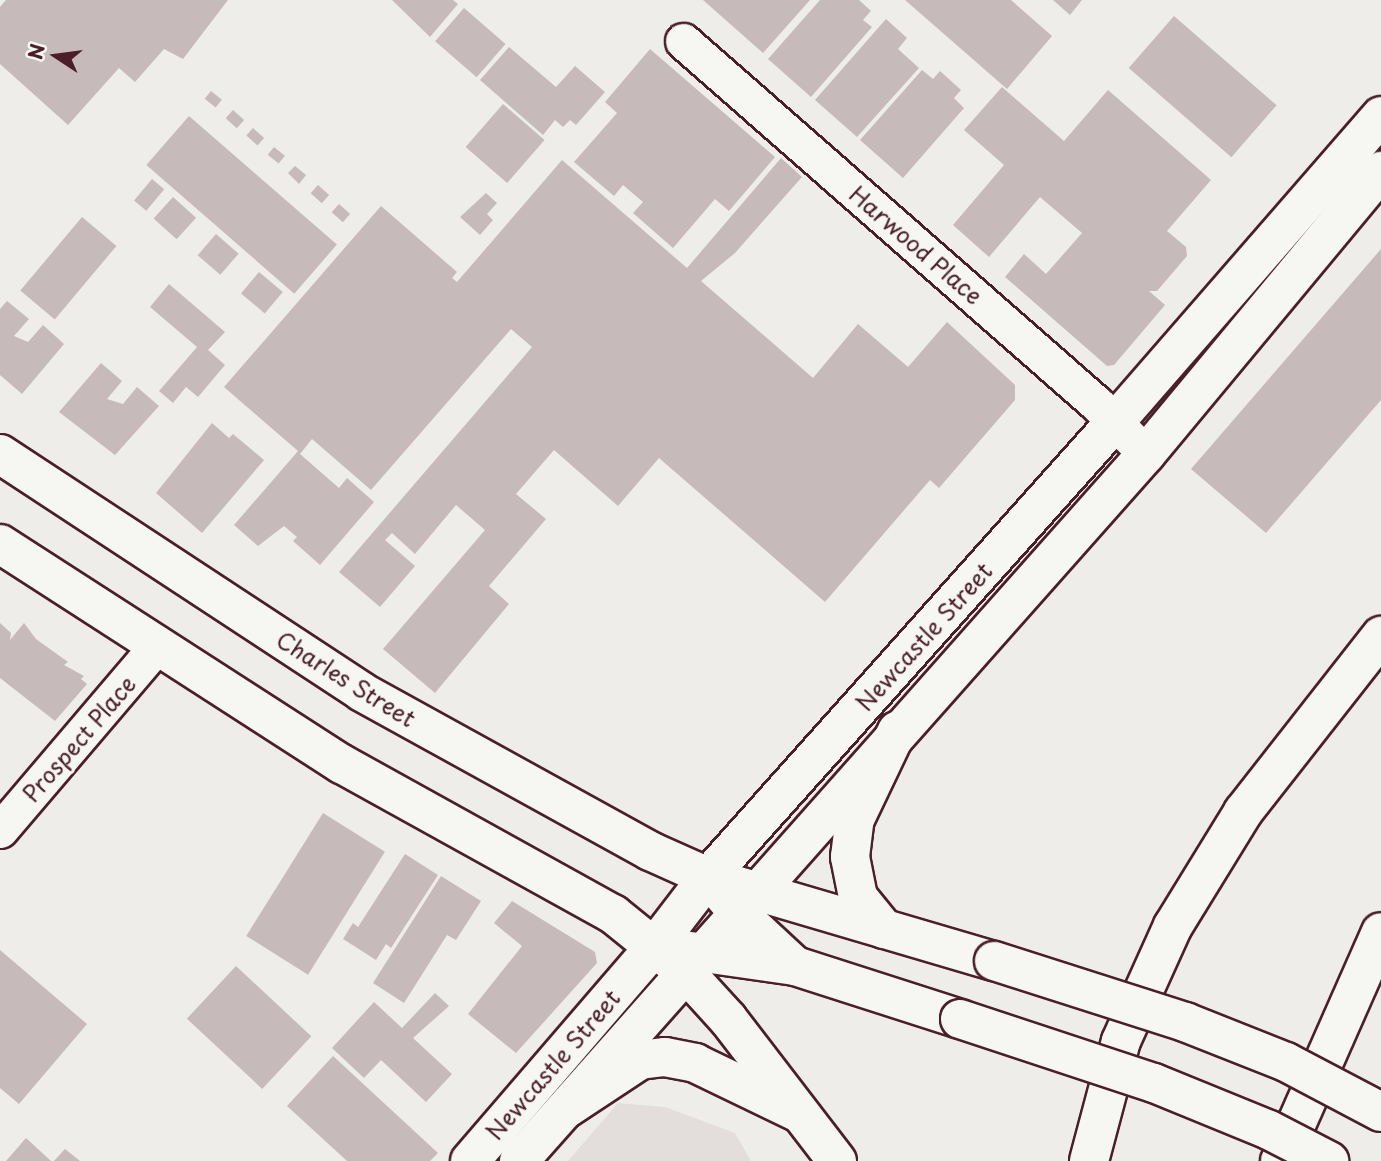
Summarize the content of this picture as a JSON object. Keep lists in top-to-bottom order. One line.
{"streets":{"main road":["Newcastle Street","Charles Street"],"street":["Harwood Place","Prospect Place"]},"crossings":[["Harwood Place","Newcastle Street"],["Newcastle Street","Charles Street"]],"north":"left"}
